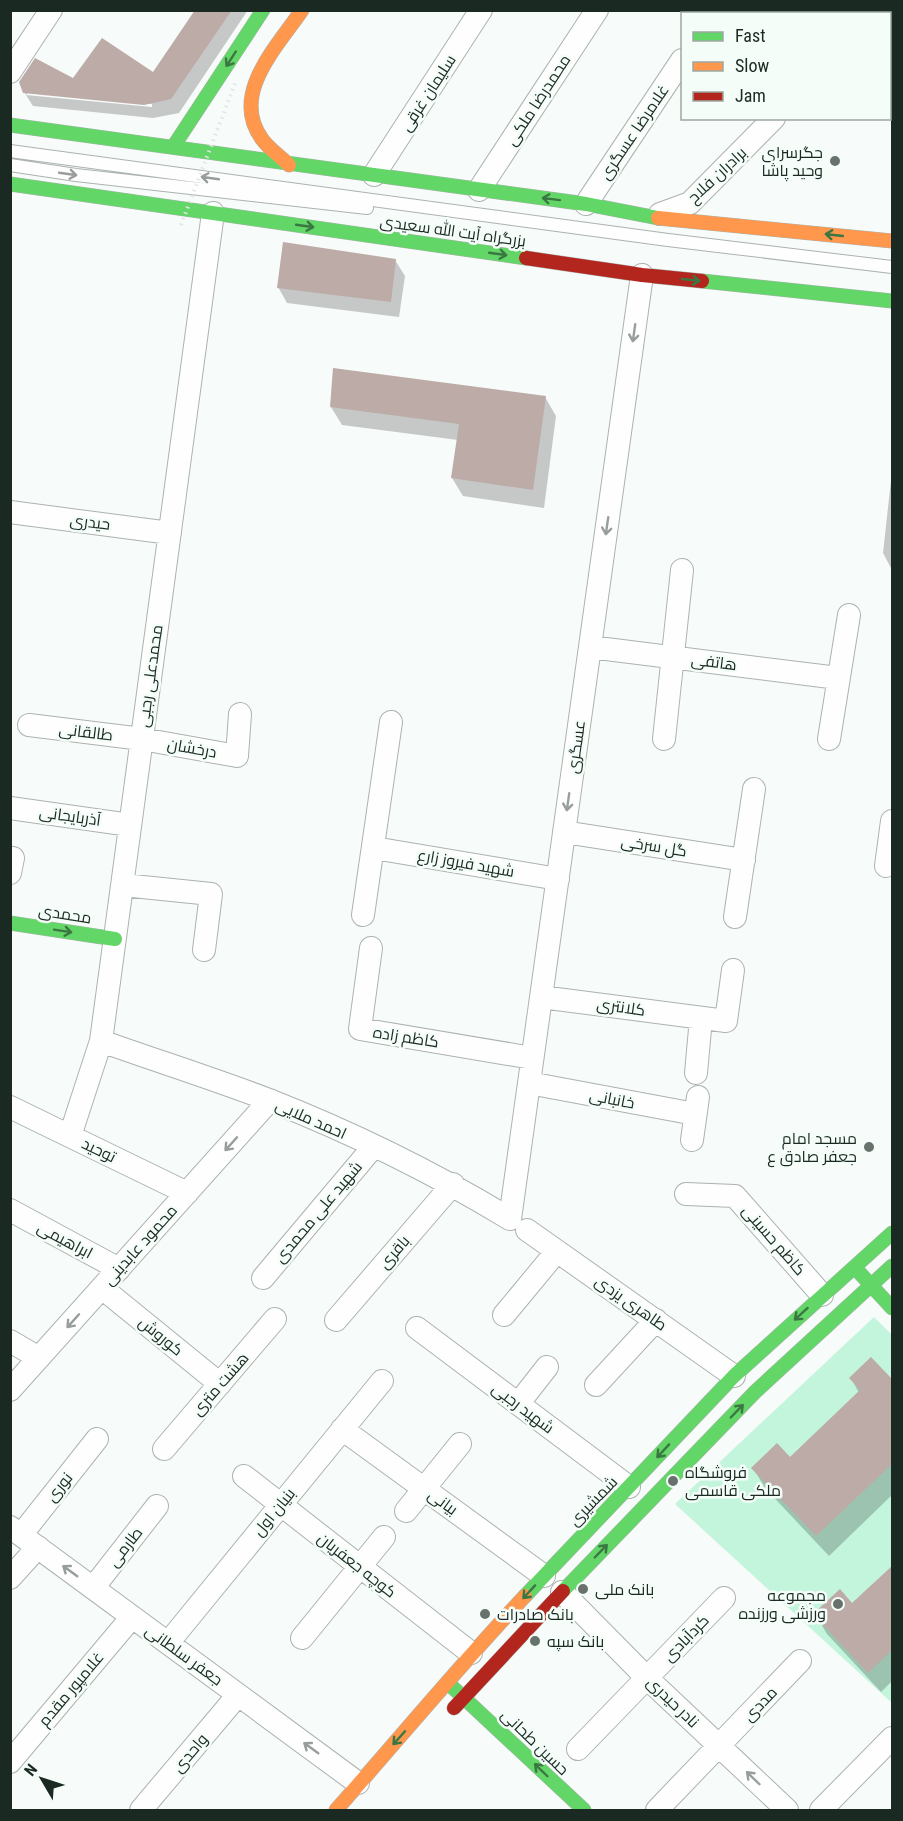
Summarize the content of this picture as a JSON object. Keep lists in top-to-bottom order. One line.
{"streets":{"main road":["بزرگراه آیت الله سعیدی","محمدی","شمشیری","حسین طحانی"],"street":["سلیمان غرقی","محمدرضا ملکی","غلامرضا عسگری","برادران فلاح","حیدری","هاتفی","محمدعلی رجبی","طالقانی","عسگری","درخشان","آذربایجانی","گل سرخی","شهید فیروز زارع","کلانتری","کاظم زاده","خانبانی","احمد ملایی","توحید","شهید علی محمدی","ابراهیمی","کاظم حسینی","محمود عابدینی","باقری","طاهری یزدی","کوروش","هشت متری","شهید رجبی","نوری","بیانی","بنیان اول","طارمی","کوچه جعفریان","کردآبادی","جعفر سلطانی","غلامپور مقدم","نادر حیدری","مددی","واحدی"]},"crossings":[["بزرگراه آیت الله سعیدی","محمدعلی رجبی"],["بزرگراه آیت الله سعیدی","عسگری"],["حیدری","محمدعلی رجبی"],["هاتفی","عسگری"],["محمدعلی رجبی","طالقانی"],["محمدعلی رجبی","درخشان"],["محمدعلی رجبی","آذربایجانی"],["محمدعلی رجبی","محمدی"],["محمدعلی رجبی","احمد ملایی"],["محمدعلی رجبی","توحید"],["طالقانی","درخشان"],["عسگری","گل سرخی"],["عسگری","شهید فیروز زارع"],["عسگری","کلانتری"],["عسگری","کاظم زاده"],["عسگری","خانبانی"],["عسگری","احمد ملایی"],["عسگری","طاهری یزدی"],["احمد ملایی","شهید علی محمدی"],["احمد ملایی","محمود عابدینی"],["احمد ملایی","باقری"],["احمد ملایی","طاهری یزدی"],["توحید","محمود عابدینی"],["ابراهیمی","محمود عابدینی"],["کاظم حسینی","شمشیری"],["محمود عابدینی","کوروش"],["طاهری یزدی","شمشیری"],["کوروش","هشت متری"],["شهید رجبی","شمشیری"],["نوری","جعفر سلطانی"],["شمشیری","بیانی"],["شمشیری","کوچه جعفریان"],["شمشیری","جعفر سلطانی"],["شمشیری","حسین طحانی"],["بیانی","بنیان اول"],["بنیان اول","کوچه جعفریان"],["بنیان اول","جعفر سلطانی"],["طارمی","جعفر سلطانی"],["کردآبادی","نادر حیدری"],["جعفر سلطانی","غلامپور مقدم"],["جعفر سلطانی","واحدی"],["نادر حیدری","مددی"]],"one_way":["محمدی","محمود عابدینی","جعفر سلطانی","حسین طحانی"],"places":["جگرسرای وحید پاشا","مسجد امام جعفر صادق ع","فروشگاه ملکی قاسمی","بانک ملی","مجموعه ورزشی ورزنده","بانک صادرات","بانک سپه"],"legend":["Fast","Slow","Jam"],"north":"top left"}
